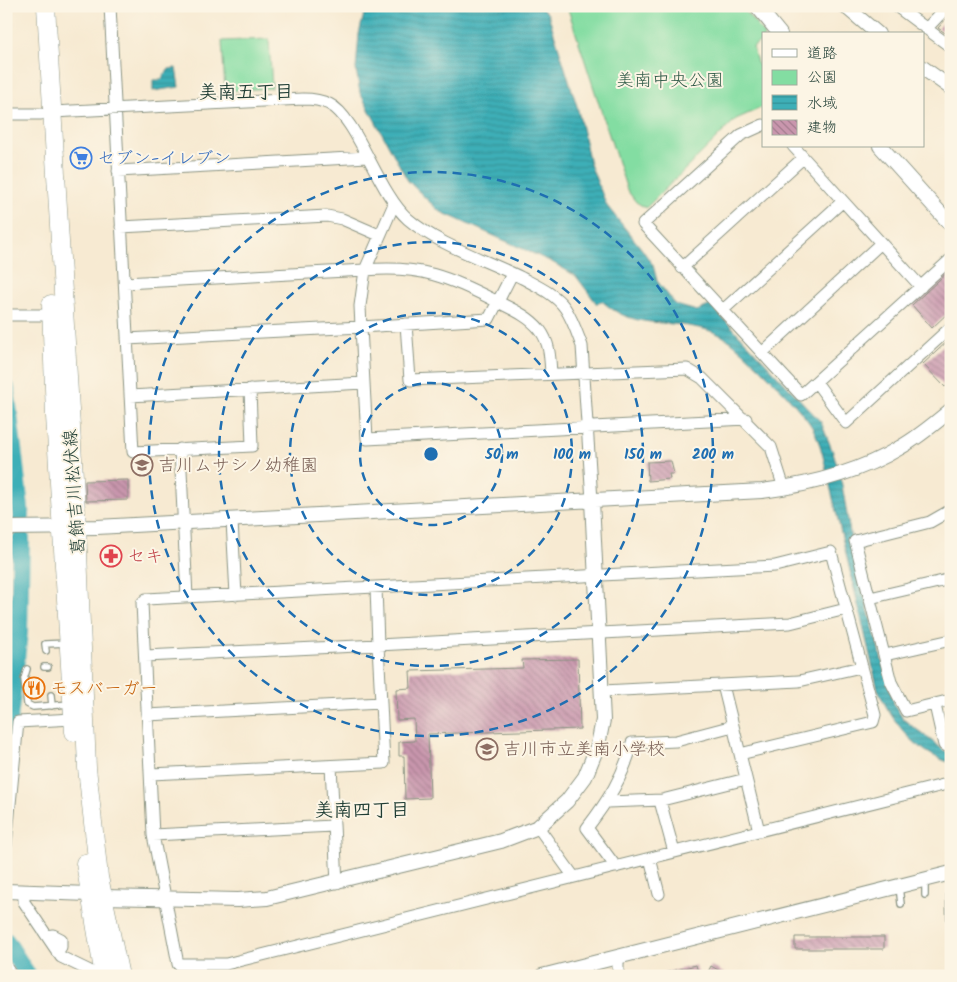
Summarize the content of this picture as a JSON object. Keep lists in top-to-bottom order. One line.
{"streets":{"main road":["葛飾吉川松伏線"]},"districts":["美南五丁目","美南四丁目"],"parks":["美南中央公園"],"places":{"supermarket":["セブン-イレブン"],"school or university":["吉川ムサシノ幼稚園","吉川市立美南小学校"],"pharmacy":["セキ"],"restaurant":["モスバーガー"]},"legend":["道路","公園","水域","建物"],"rings":["50 m","100 m","150 m","200 m"]}
